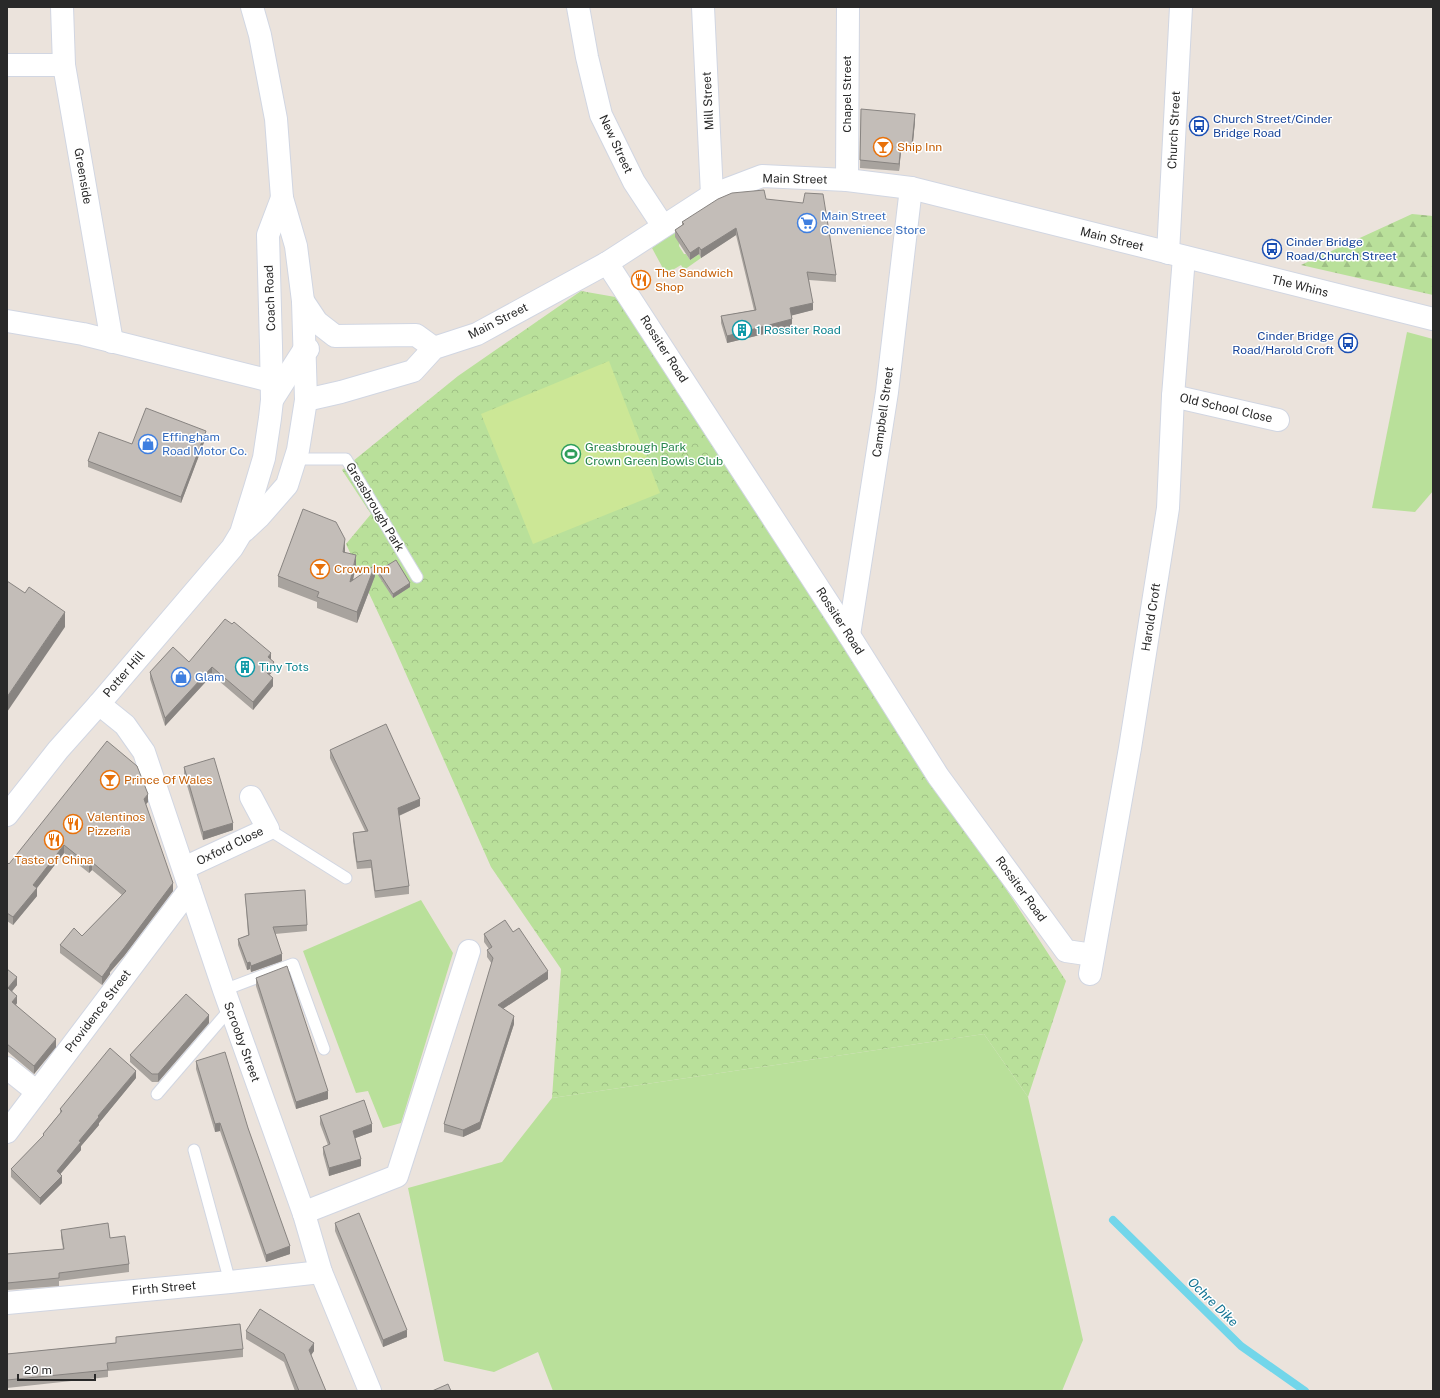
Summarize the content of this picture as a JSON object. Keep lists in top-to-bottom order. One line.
{"streets":{"street":["Chapel Street","Mill Street","Church Street","New Street","Greenside","Main Street","The Whins","Coach Road","Rossiter Road","Old School Close","Campbell Street","Harold Croft","Potter Hill","Oxford Close","Providence Street","Scrooby Street","Firth Street"],"lane":["Greasbrough Park"]},"crossings":[["Chapel Street","Main Street"],["Mill Street","Main Street"],["Church Street","Main Street"],["Church Street","The Whins"],["Church Street","Harold Croft"],["New Street","Main Street"],["Main Street","The Whins"],["Main Street","Coach Road"],["Main Street","Rossiter Road"],["Main Street","Campbell Street"],["Main Street","Harold Croft"],["Main Street","Potter Hill"],["The Whins","Harold Croft"],["Coach Road","Potter Hill"],["Rossiter Road","Campbell Street"],["Rossiter Road","Harold Croft"],["Old School Close","Harold Croft"],["Greasbrough Park","Potter Hill"],["Potter Hill","Scrooby Street"],["Oxford Close","Scrooby Street"],["Providence Street","Scrooby Street"],["Scrooby Street","Firth Street"]],"water":["Ochre Dike"],"places":{"bus stop":["Church Street/Cinder Bridge Road","Cinder Bridge Road/Church Street","Cinder Bridge Road/Harold Croft"],"bar":["Ship Inn","Crown Inn","Prince Of Wales"],"supermarket":["Main Street Convenience Store"],"restaurant":["The Sandwich Shop","Valentinos Pizzeria","Taste of China"],"building":["1 Rossiter Road","Tiny Tots"],"shop":["Effingham Road Motor Co.","Glam"],"sports":["Greasbrough Park Crown Green Bowls Club"]},"scale_bar":"20 m"}
